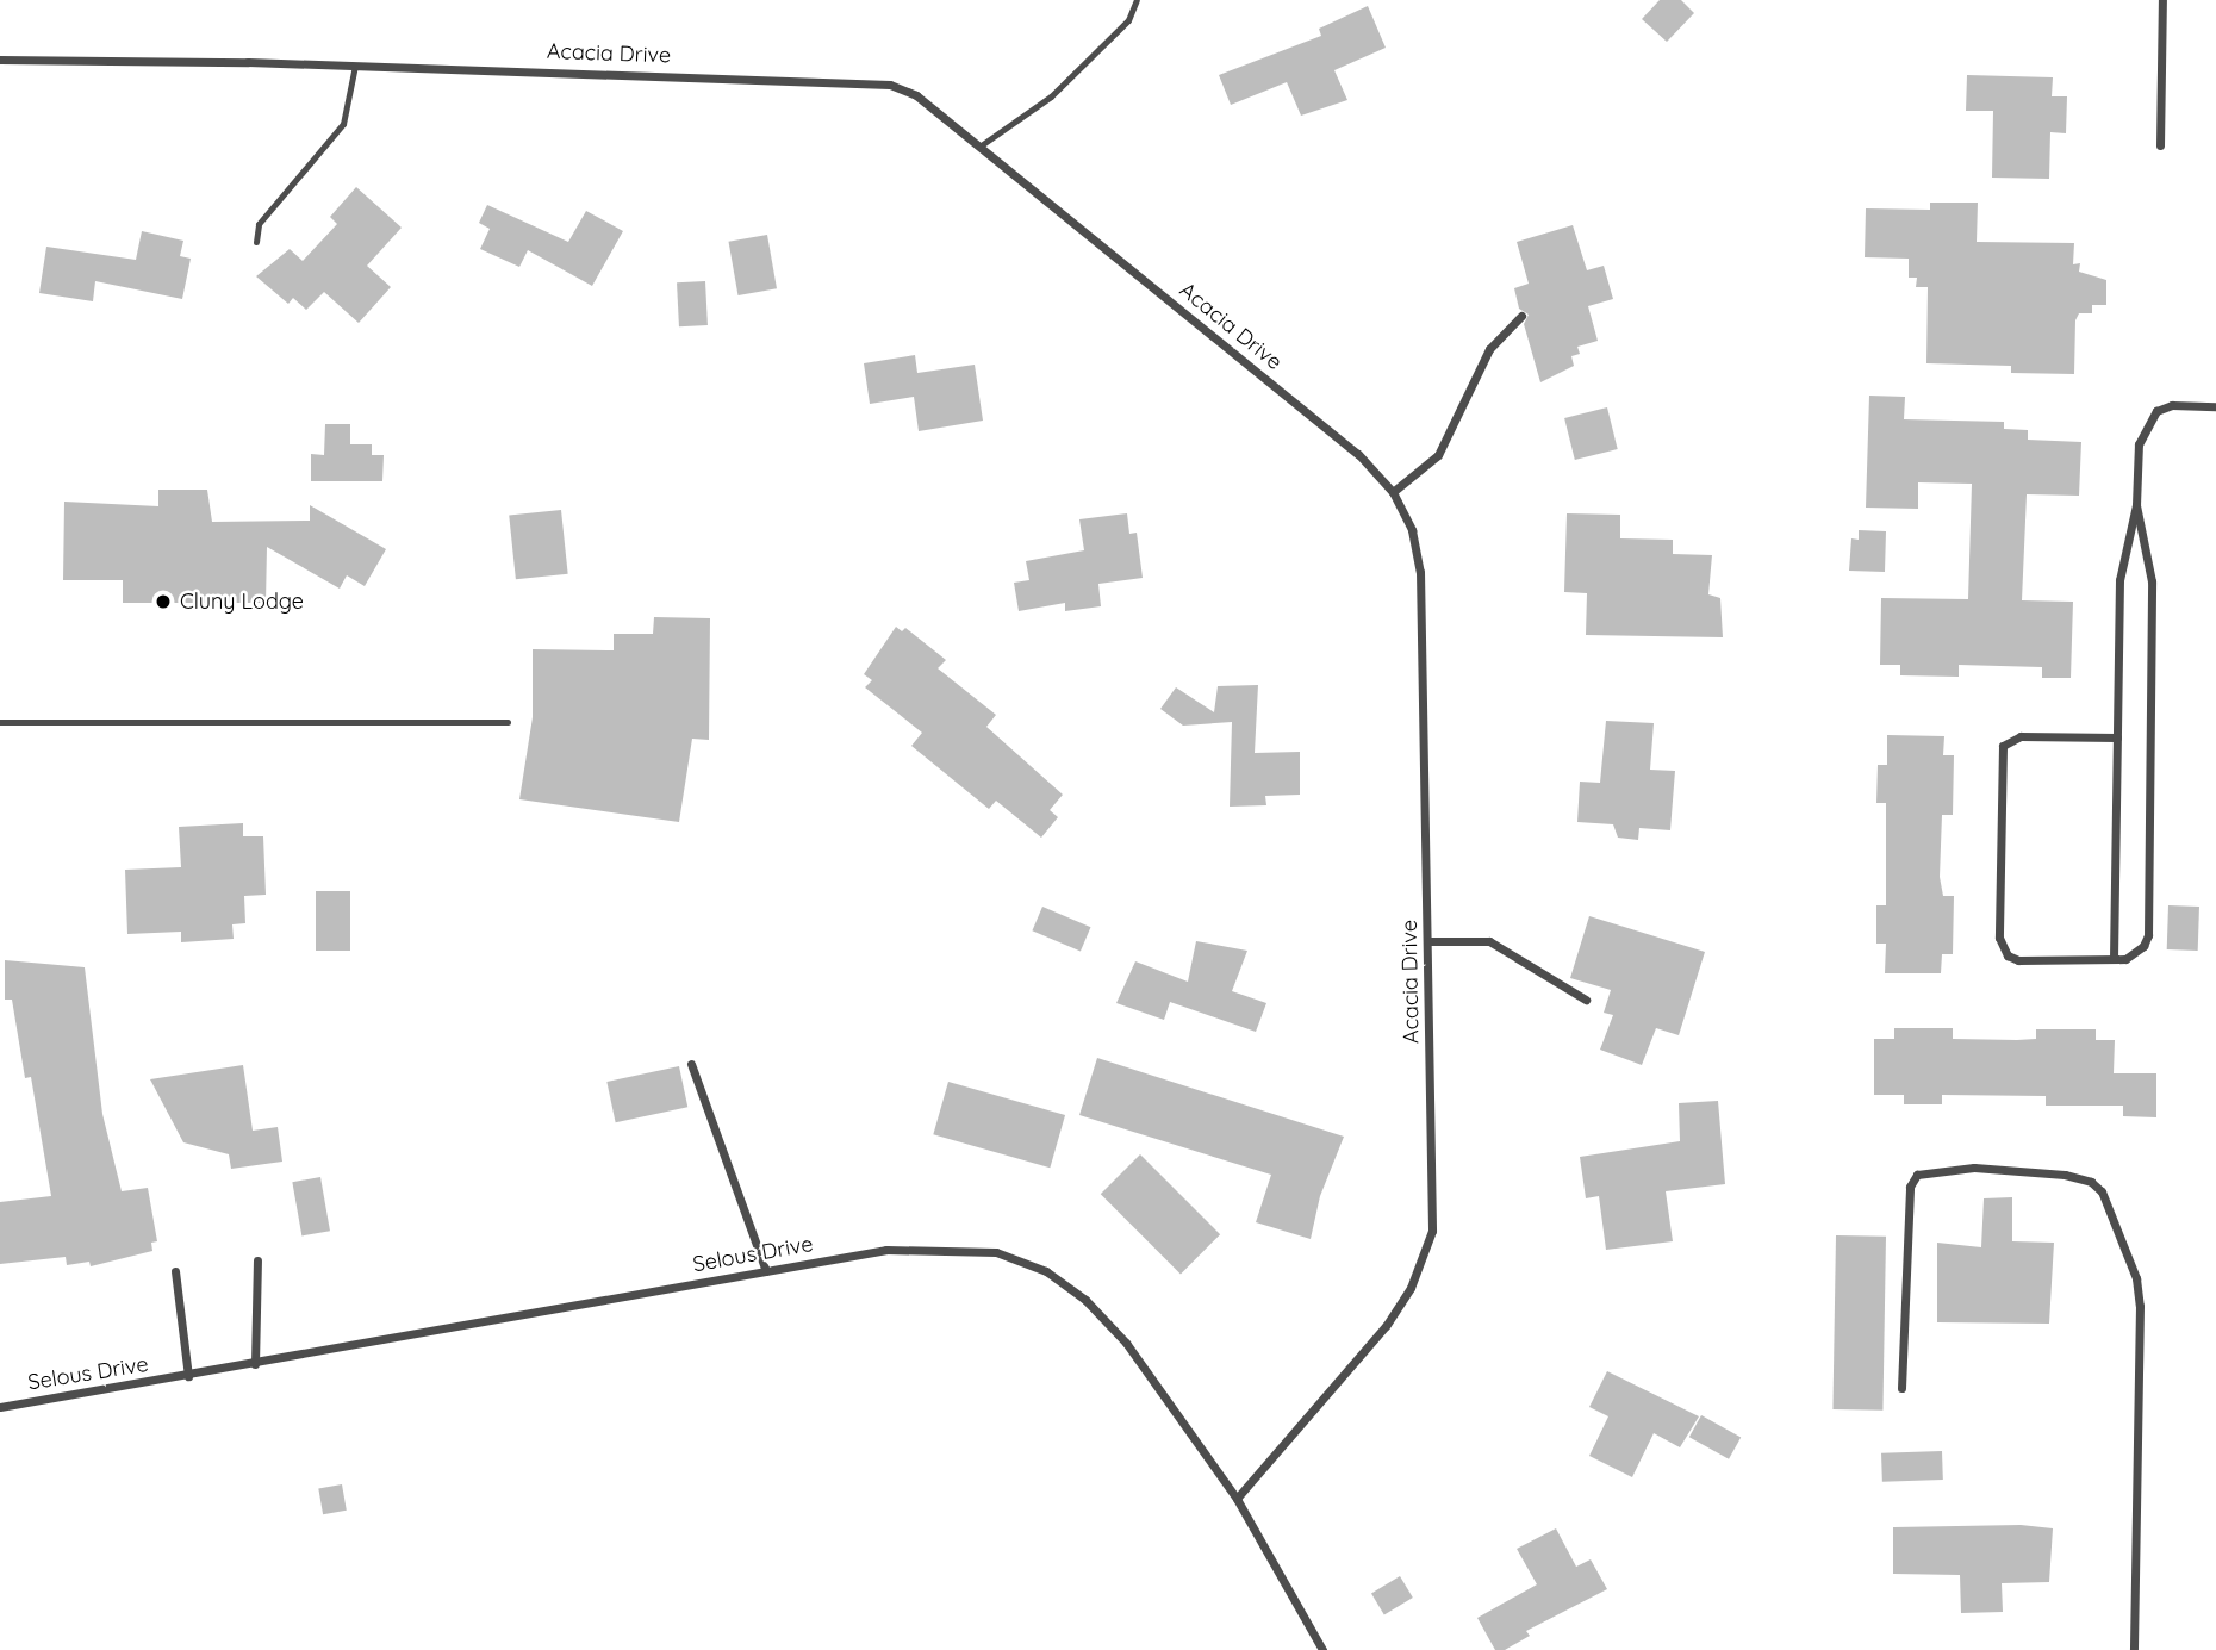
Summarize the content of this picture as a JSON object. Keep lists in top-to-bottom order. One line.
{"streets":{"street":["Acacia Drive","Selous Drive"]},"crossings":[["Acacia Drive","Selous Drive"]],"places":["Cluny Lodge"]}
